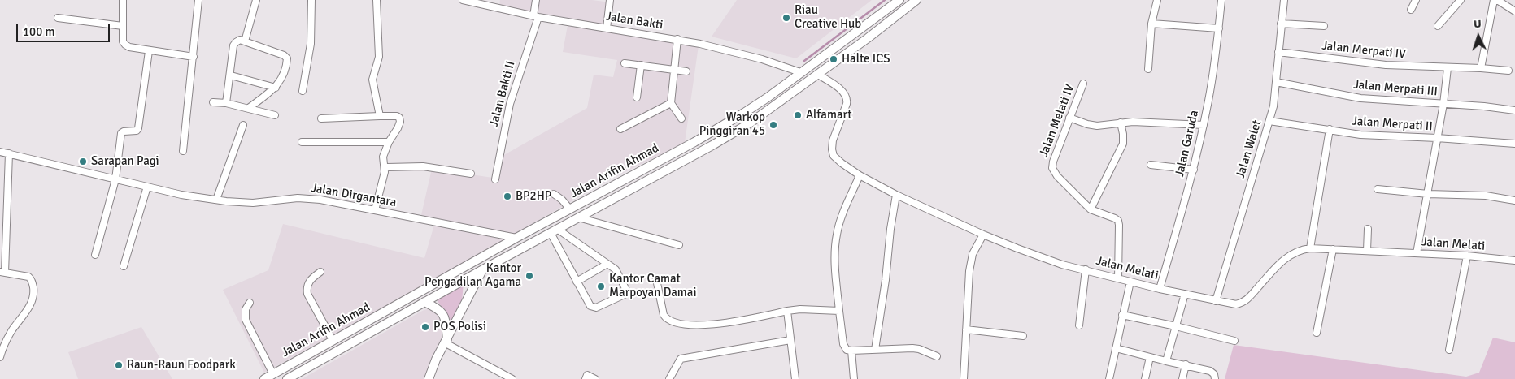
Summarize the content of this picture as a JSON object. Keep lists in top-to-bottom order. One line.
{"streets":{"main road":["Jalan Arifin Ahmad"],"street":["Jalan Bakti","Jalan Merpati IV","Jalan Merpati III","Jalan Bakti II","Jalan Melati IV","Jalan Merpati II","Jalan Garuda","Jalan Walet","Jalan Dirgantara","Jalan Melati"]},"crossings":[["Jalan Bakti","Jalan Bakti II"],["Jalan Bakti","Jalan Arifin Ahmad"],["Jalan Merpati IV","Jalan Walet"],["Jalan Merpati III","Jalan Walet"],["Jalan Melati IV","Jalan Melati"],["Jalan Merpati II","Jalan Walet"],["Jalan Garuda","Jalan Melati"],["Jalan Walet","Jalan Melati"],["Jalan Arifin Ahmad","Jalan Dirgantara"],["Jalan Arifin Ahmad","Jalan Melati"]],"places":["Riau Creative Hub","Halte ICS","Alfamart","Warkop Pinggiran 45","Sarapan Pagi","BP2HP","Kantor Pengadilan Agama","Kantor Camat Marpoyan Damai","POS Polisi","Raun-Raun Foodpark"],"scale_bar":"100 m","north":"top"}
